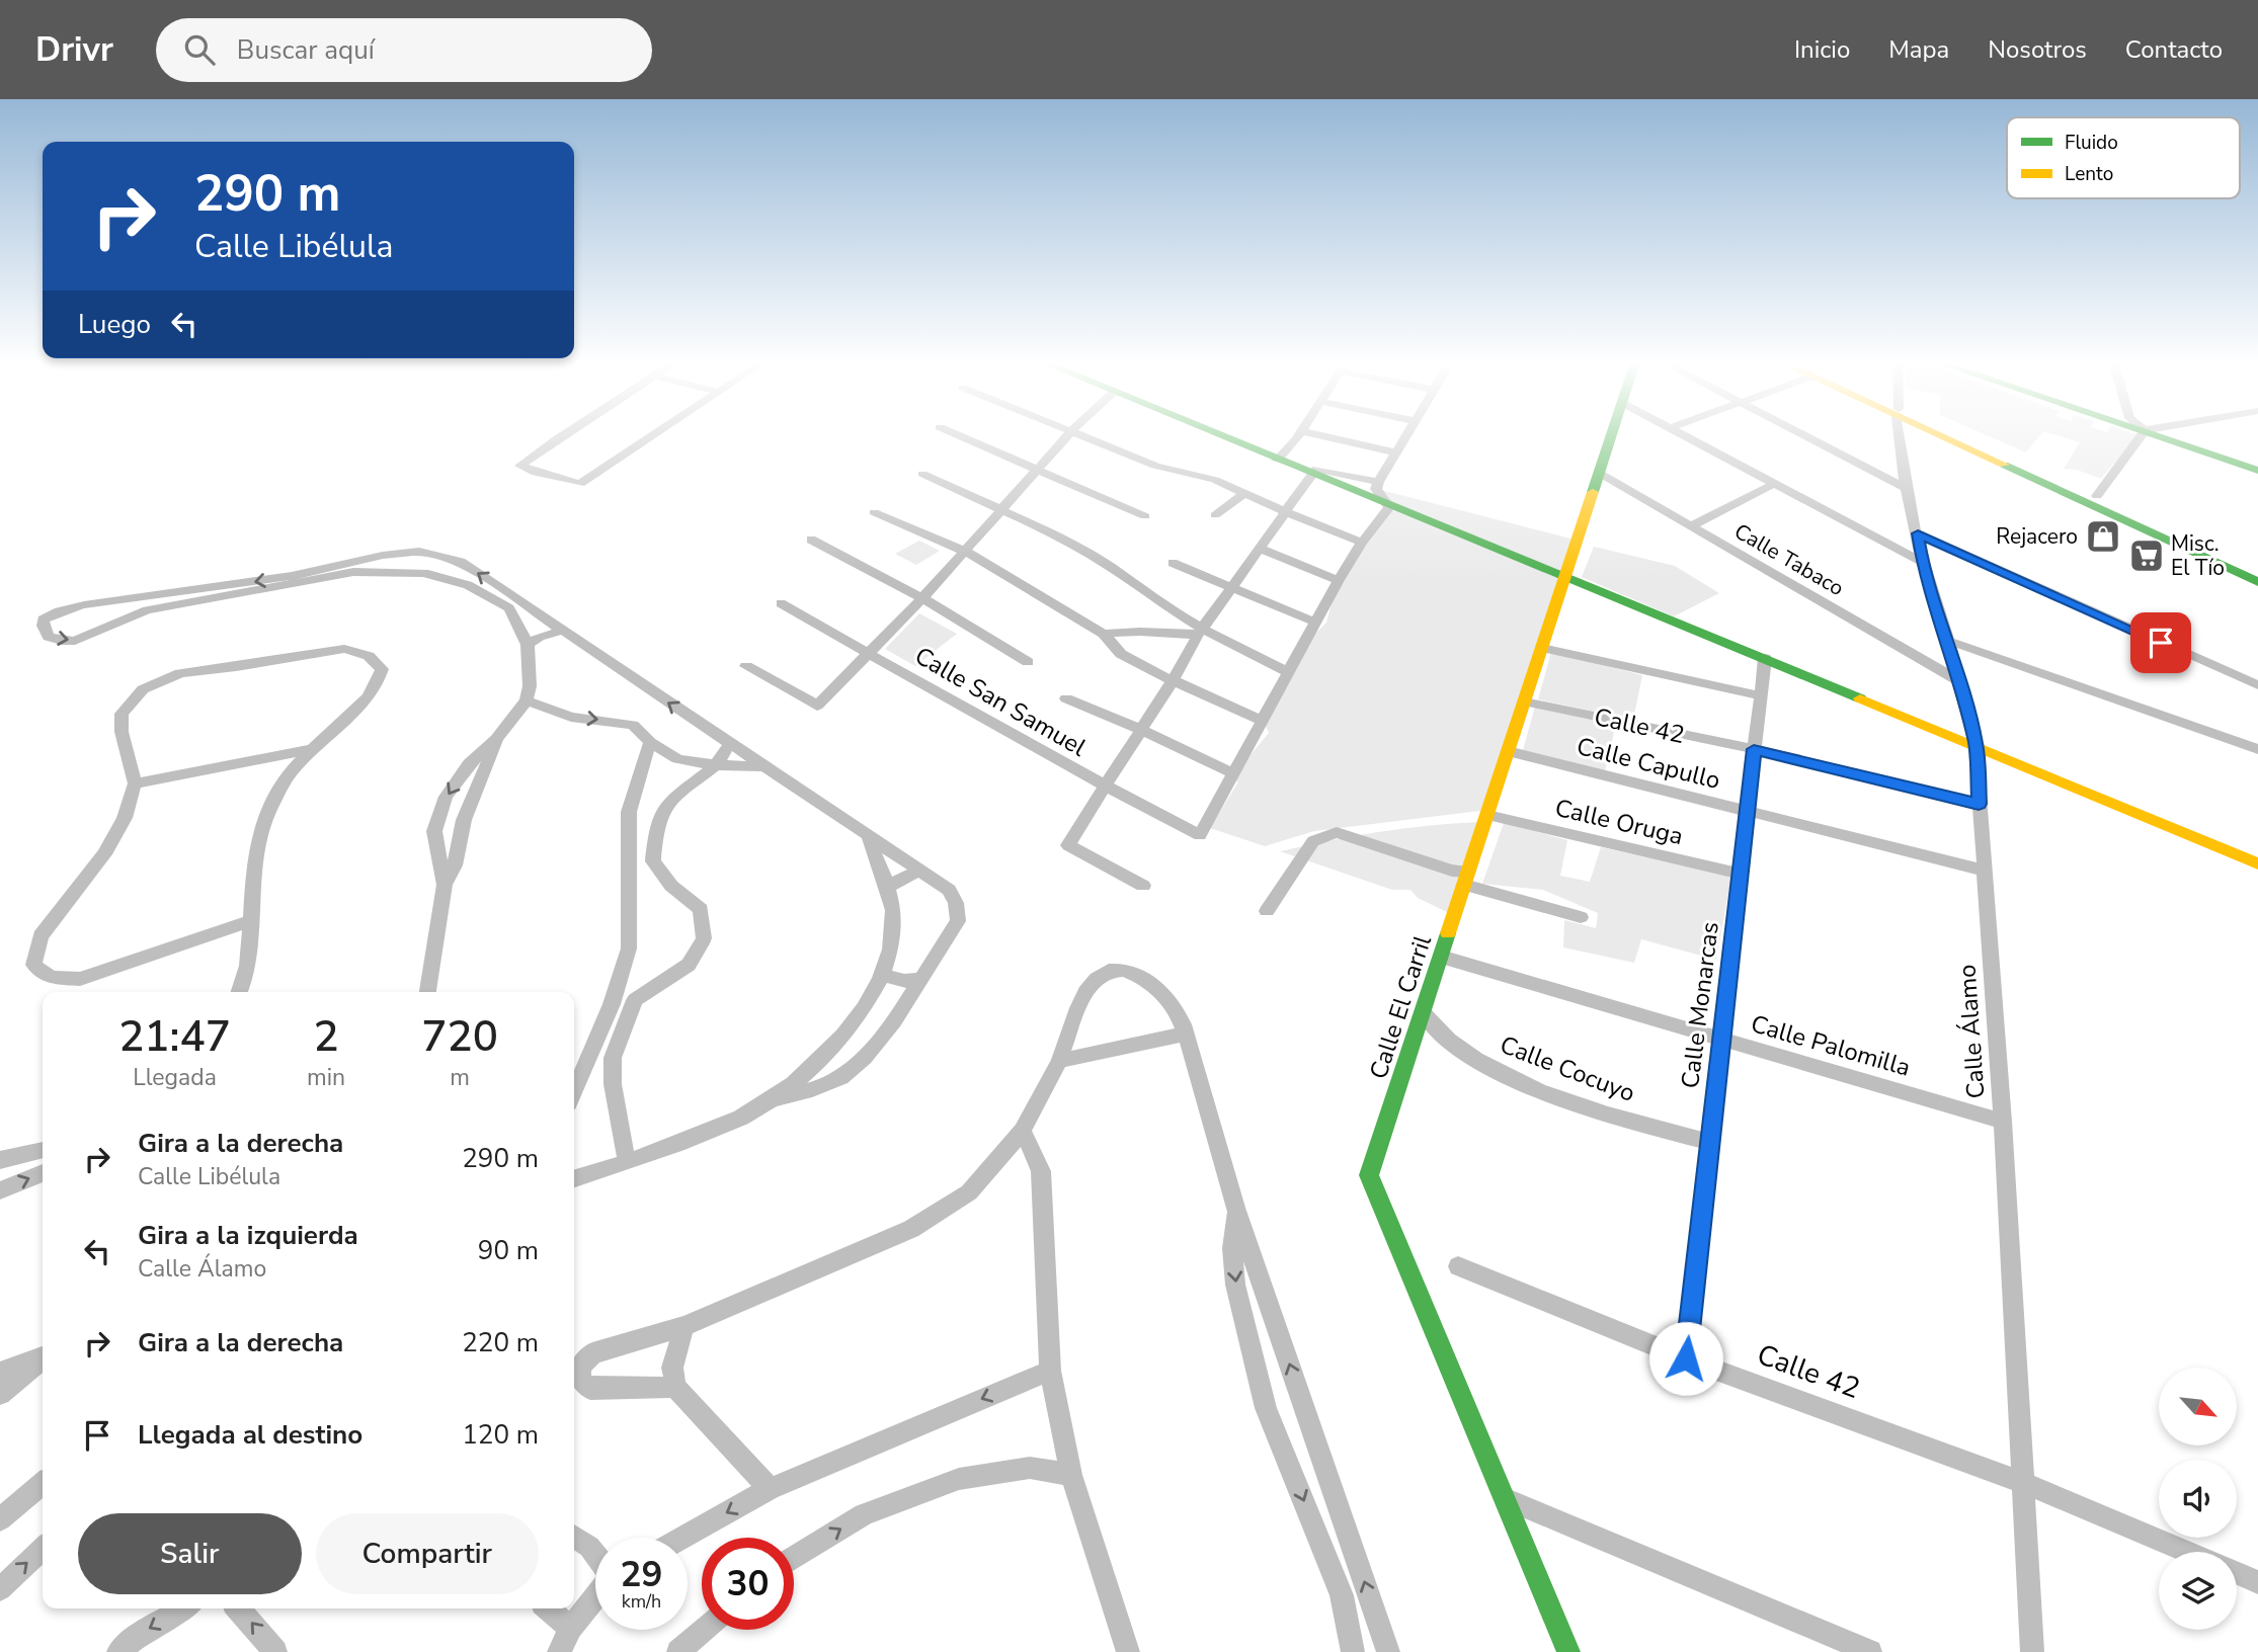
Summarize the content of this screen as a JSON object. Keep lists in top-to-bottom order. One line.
{"streets":{"main road":["Calle El Carril"],"street":["Calle Tabaco","Calle San Samuel","Calle 42","Calle Capullo","Calle Oruga","Calle Monarcas","Calle Álamo","Calle Palomilla","Calle Cocuyo"]},"crossings":[["Calle Tabaco","Calle El Carril"],["Calle Tabaco","Calle Álamo"],["Calle 42","Calle Monarcas"],["Calle 42","Calle El Carril"],["Calle 42","Calle Álamo"],["Calle Capullo","Calle Monarcas"],["Calle Capullo","Calle El Carril"],["Calle Capullo","Calle Álamo"],["Calle Oruga","Calle Monarcas"],["Calle Oruga","Calle El Carril"],["Calle Monarcas","Calle Palomilla"],["Calle Monarcas","Calle Cocuyo"],["Calle El Carril","Calle Palomilla"],["Calle El Carril","Calle Cocuyo"],["Calle Álamo","Calle Palomilla"]],"places":{"shop":["Rejacero"],"supermarket":["Misc. El Tío"]},"legend":["Fluido","Lento"],"north":"bottom right","page":{"header":"Drivr","search":"Buscar aquí","nav":["Inicio","Mapa","Nosotros","Contacto"],"turn":["290 m","Calle Libélula"],"then":"Luego","eta":["21:47","Llegada","2","min","720","m"],"list":[{"name":"Gira a la derecha","note":"Calle Libélula","value":"290 m"},{"name":"Gira a la izquierda","note":"Calle Álamo","value":"90 m"},{"name":"Gira a la derecha","value":"220 m"},{"name":"Llegada al destino","value":"120 m"}],"buttons":["Salir","Compartir"],"speed":"29 km/h","limit":"30"}}
